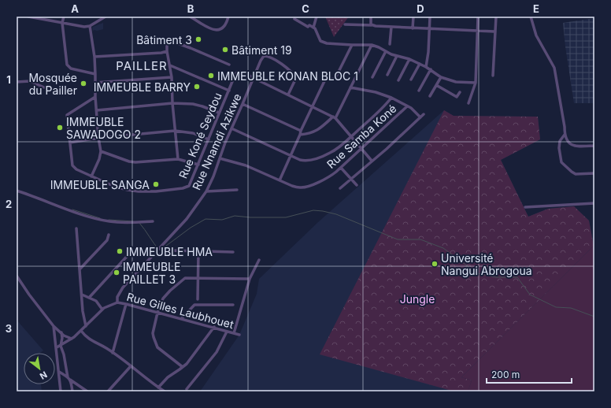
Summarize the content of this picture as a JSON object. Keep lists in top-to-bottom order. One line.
{"streets":{"street":["Rue Koné Seydou","Rue Samba Koné","Rue Nnamdi Azikwe","Rue Gilles Laubhouet"]},"crossings":[["Rue Koné Seydou","Rue Samba Koné"],["Rue Koné Seydou","Rue Nnamdi Azikwe"],["Rue Samba Koné","Rue Nnamdi Azikwe"],["Rue Nnamdi Azikwe","Rue Gilles Laubhouet"]],"districts":["PAILLER"],"parks":["Jungle"],"places":["Bâtiment 3","Bâtiment 19","IMMEUBLE KONAN BLOC 1","Mosquée du Pailler","IMMEUBLE BARRY","IMMEUBLE SAWADOGO 2","IMMEUBLE SANGA","IMMEUBLE HMA","Université Nangui Abrogoua","IMMEUBLE PAILLET 3"],"scale_bar":"200 m","north":"bottom right","grid":{"columns":["A","B","C","D","E"],"rows":["1","2","3"]}}
